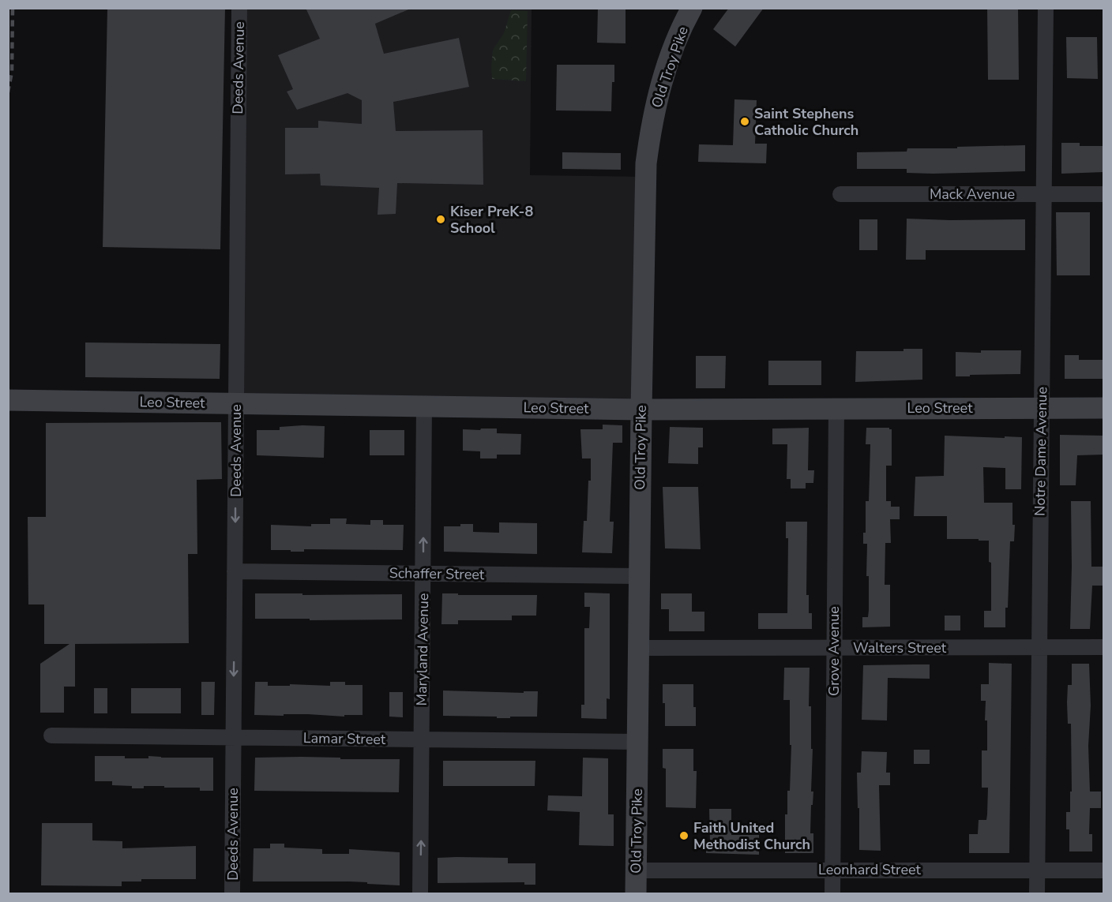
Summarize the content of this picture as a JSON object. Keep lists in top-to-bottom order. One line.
{"streets":{"street":["Old Troy Pike","Deeds Avenue","Mack Avenue","Leo Street","Notre Dame Avenue","Schaffer Street","Walters Street","Maryland Avenue","Grove Avenue","Lamar Street","Leonhard Street"]},"crossings":[["Old Troy Pike","Leo Street"],["Old Troy Pike","Schaffer Street"],["Old Troy Pike","Walters Street"],["Old Troy Pike","Lamar Street"],["Old Troy Pike","Leonhard Street"],["Deeds Avenue","Leo Street"],["Deeds Avenue","Schaffer Street"],["Deeds Avenue","Lamar Street"],["Mack Avenue","Notre Dame Avenue"],["Leo Street","Notre Dame Avenue"],["Leo Street","Maryland Avenue"],["Leo Street","Grove Avenue"],["Notre Dame Avenue","Walters Street"],["Notre Dame Avenue","Leonhard Street"],["Schaffer Street","Maryland Avenue"],["Walters Street","Grove Avenue"],["Maryland Avenue","Lamar Street"],["Grove Avenue","Leonhard Street"]],"one_way":["Deeds Avenue","Maryland Avenue"],"places":["Saint Stephens Catholic Church","Kiser PreK-8 School","Faith United Methodist Church"]}
